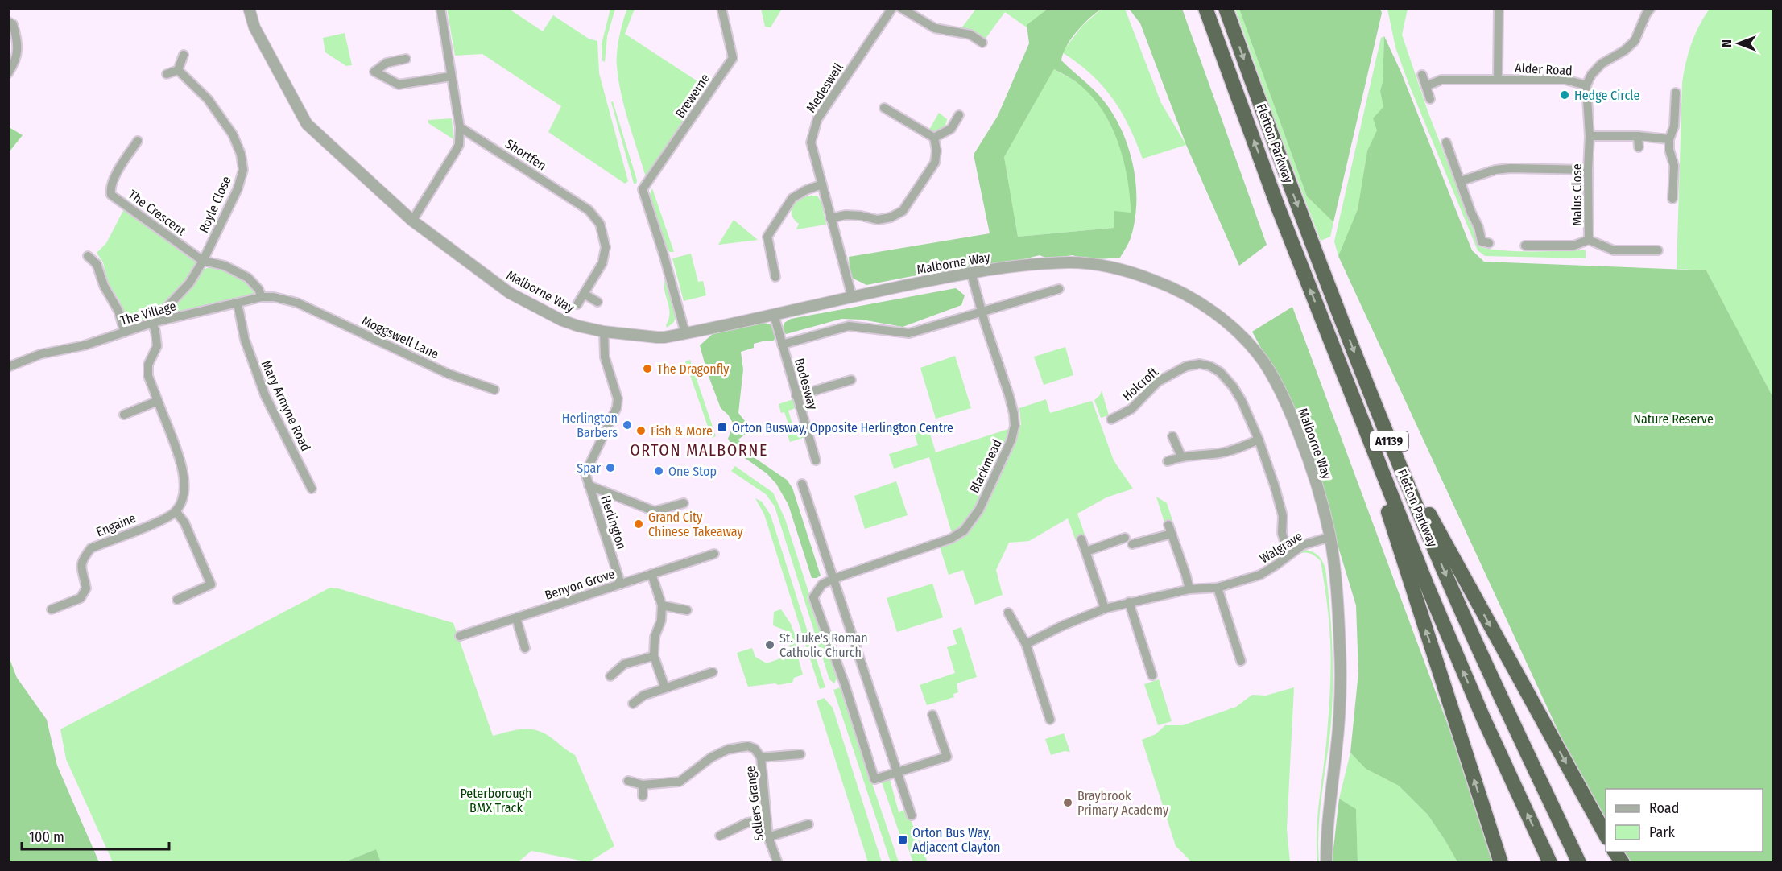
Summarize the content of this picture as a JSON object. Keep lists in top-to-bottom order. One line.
{"streets":{"highway":["Fletton Parkway","A1139"],"street":["Alder Road","Medeswell","Brewerne","Shortfen","Malus Close","Royle Close","The Crescent","Malborne Way","The Village","Moggswell Lane","Bodesway","Holcroft","Mary Armyne Road","Blackmead","Herlington","Engaine","Walgrave","Benyon Grove","Sellers Grange"]},"crossings":[["Alder Road","Malus Close"],["Medeswell","Malborne Way"],["Brewerne","Malborne Way"],["Royle Close","The Crescent"],["Royle Close","The Village"],["The Crescent","The Village"],["Malborne Way","Bodesway"],["Malborne Way","Blackmead"],["Malborne Way","Herlington"],["Malborne Way","Walgrave"],["The Village","Moggswell Lane"],["The Village","Mary Armyne Road"],["Holcroft","Walgrave"],["Herlington","Benyon Grove"]],"districts":["ORTON MALBORNE"],"parks":["Nature Reserve","Peterborough BMX Track"],"places":{"other":["Hedge Circle","The Dragonfly","Herlington Barbers","Fish & More","Spar","One Stop","Grand City Chinese Takeaway","St. Luke's Roman Catholic Church","Braybrook Primary Academy"],"transit":["Orton Busway, Opposite Herlington Centre","Orton Bus Way, Adjacent Clayton"]},"legend":["Road","Park"],"scale_bar":"100 m","north":"left"}
